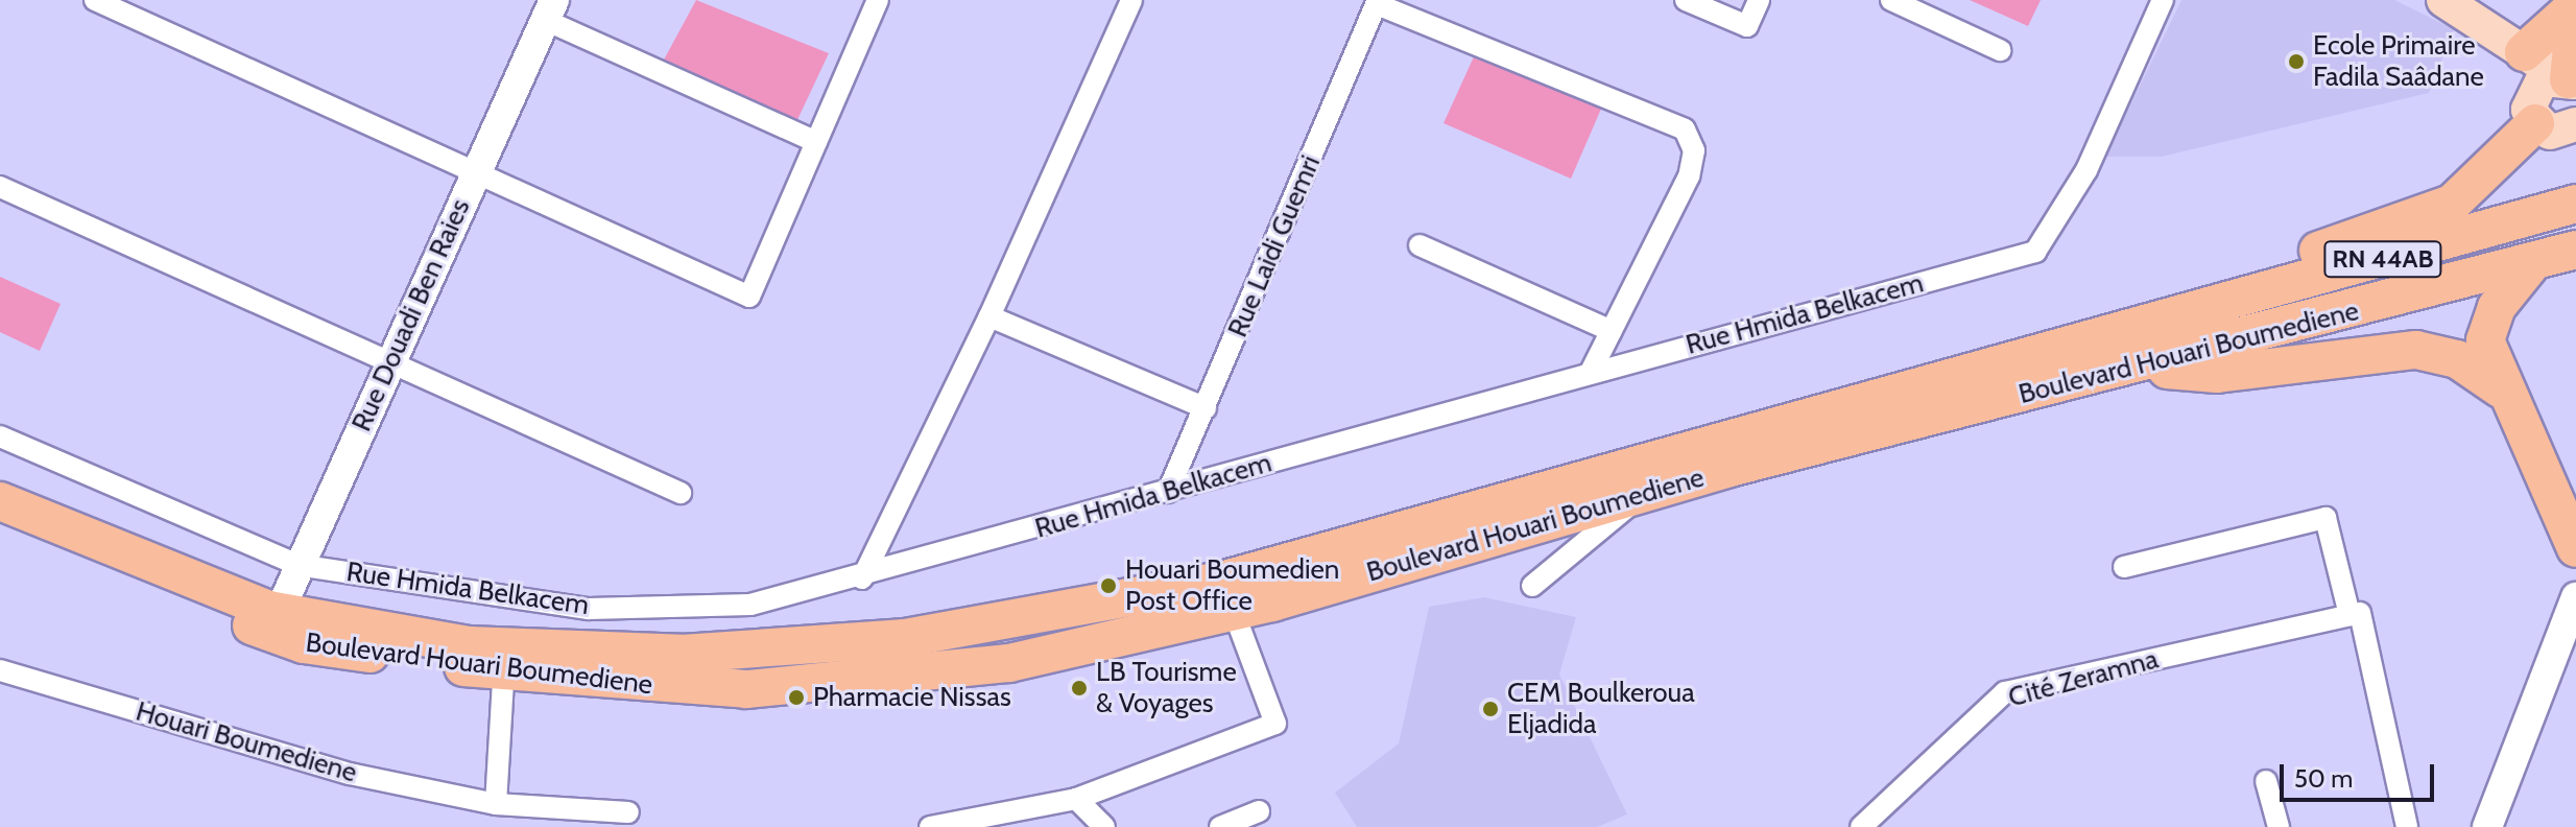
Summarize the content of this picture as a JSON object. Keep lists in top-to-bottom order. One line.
{"streets":{"highway":["RN 44AB","Boulevard Houari Boumediene"],"street":["Rue Laidi Guemri","Rue Hmida Belkacem","Rue Douadi Ben Raies","Cité Zeramna","Houari Boumediene"]},"crossings":[["Rue Laidi Guemri","Rue Hmida Belkacem"],["Rue Hmida Belkacem","Rue Douadi Ben Raies"],["Rue Douadi Ben Raies","Boulevard Houari Boumediene"]],"places":["Ecole Primaire Fadila Saâdane","Houari Boumedien Post Office","LB Tourisme & Voyages","Pharmacie Nissas","CEM Boulkeroua Eljadida"],"scale_bar":"50 m"}
